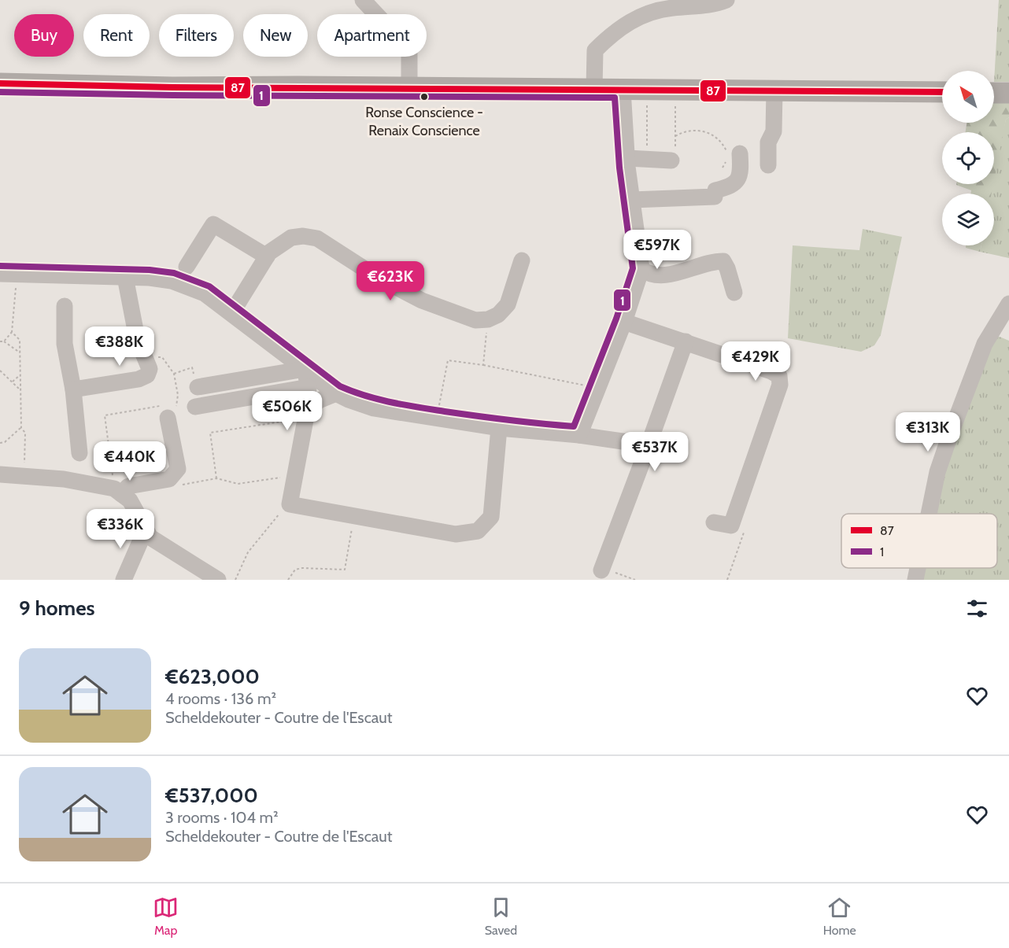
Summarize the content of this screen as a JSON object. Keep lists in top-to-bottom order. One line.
{"places":["Ronse Conscience - Renaix Conscience"],"lines":["transit line 87","transit line 1"],"legend":["87","1"],"north":"top left","page":{"chip":["Buy","Rent","Filters","New","Apartment"],"price":["€597K","€623K","€388K","€429K","€506K","€313K","€537K","€440K","€336K"],"heading":"9 homes","list":[{"name":"€623,000","note":"4 rooms · 136 m² · Scheldekouter - Coutre de l'Escaut"},{"name":"€537,000","note":"3 rooms · 104 m² · Scheldekouter - Coutre de l'Escaut"}],"tabs":["Map","Saved","Home"]}}
